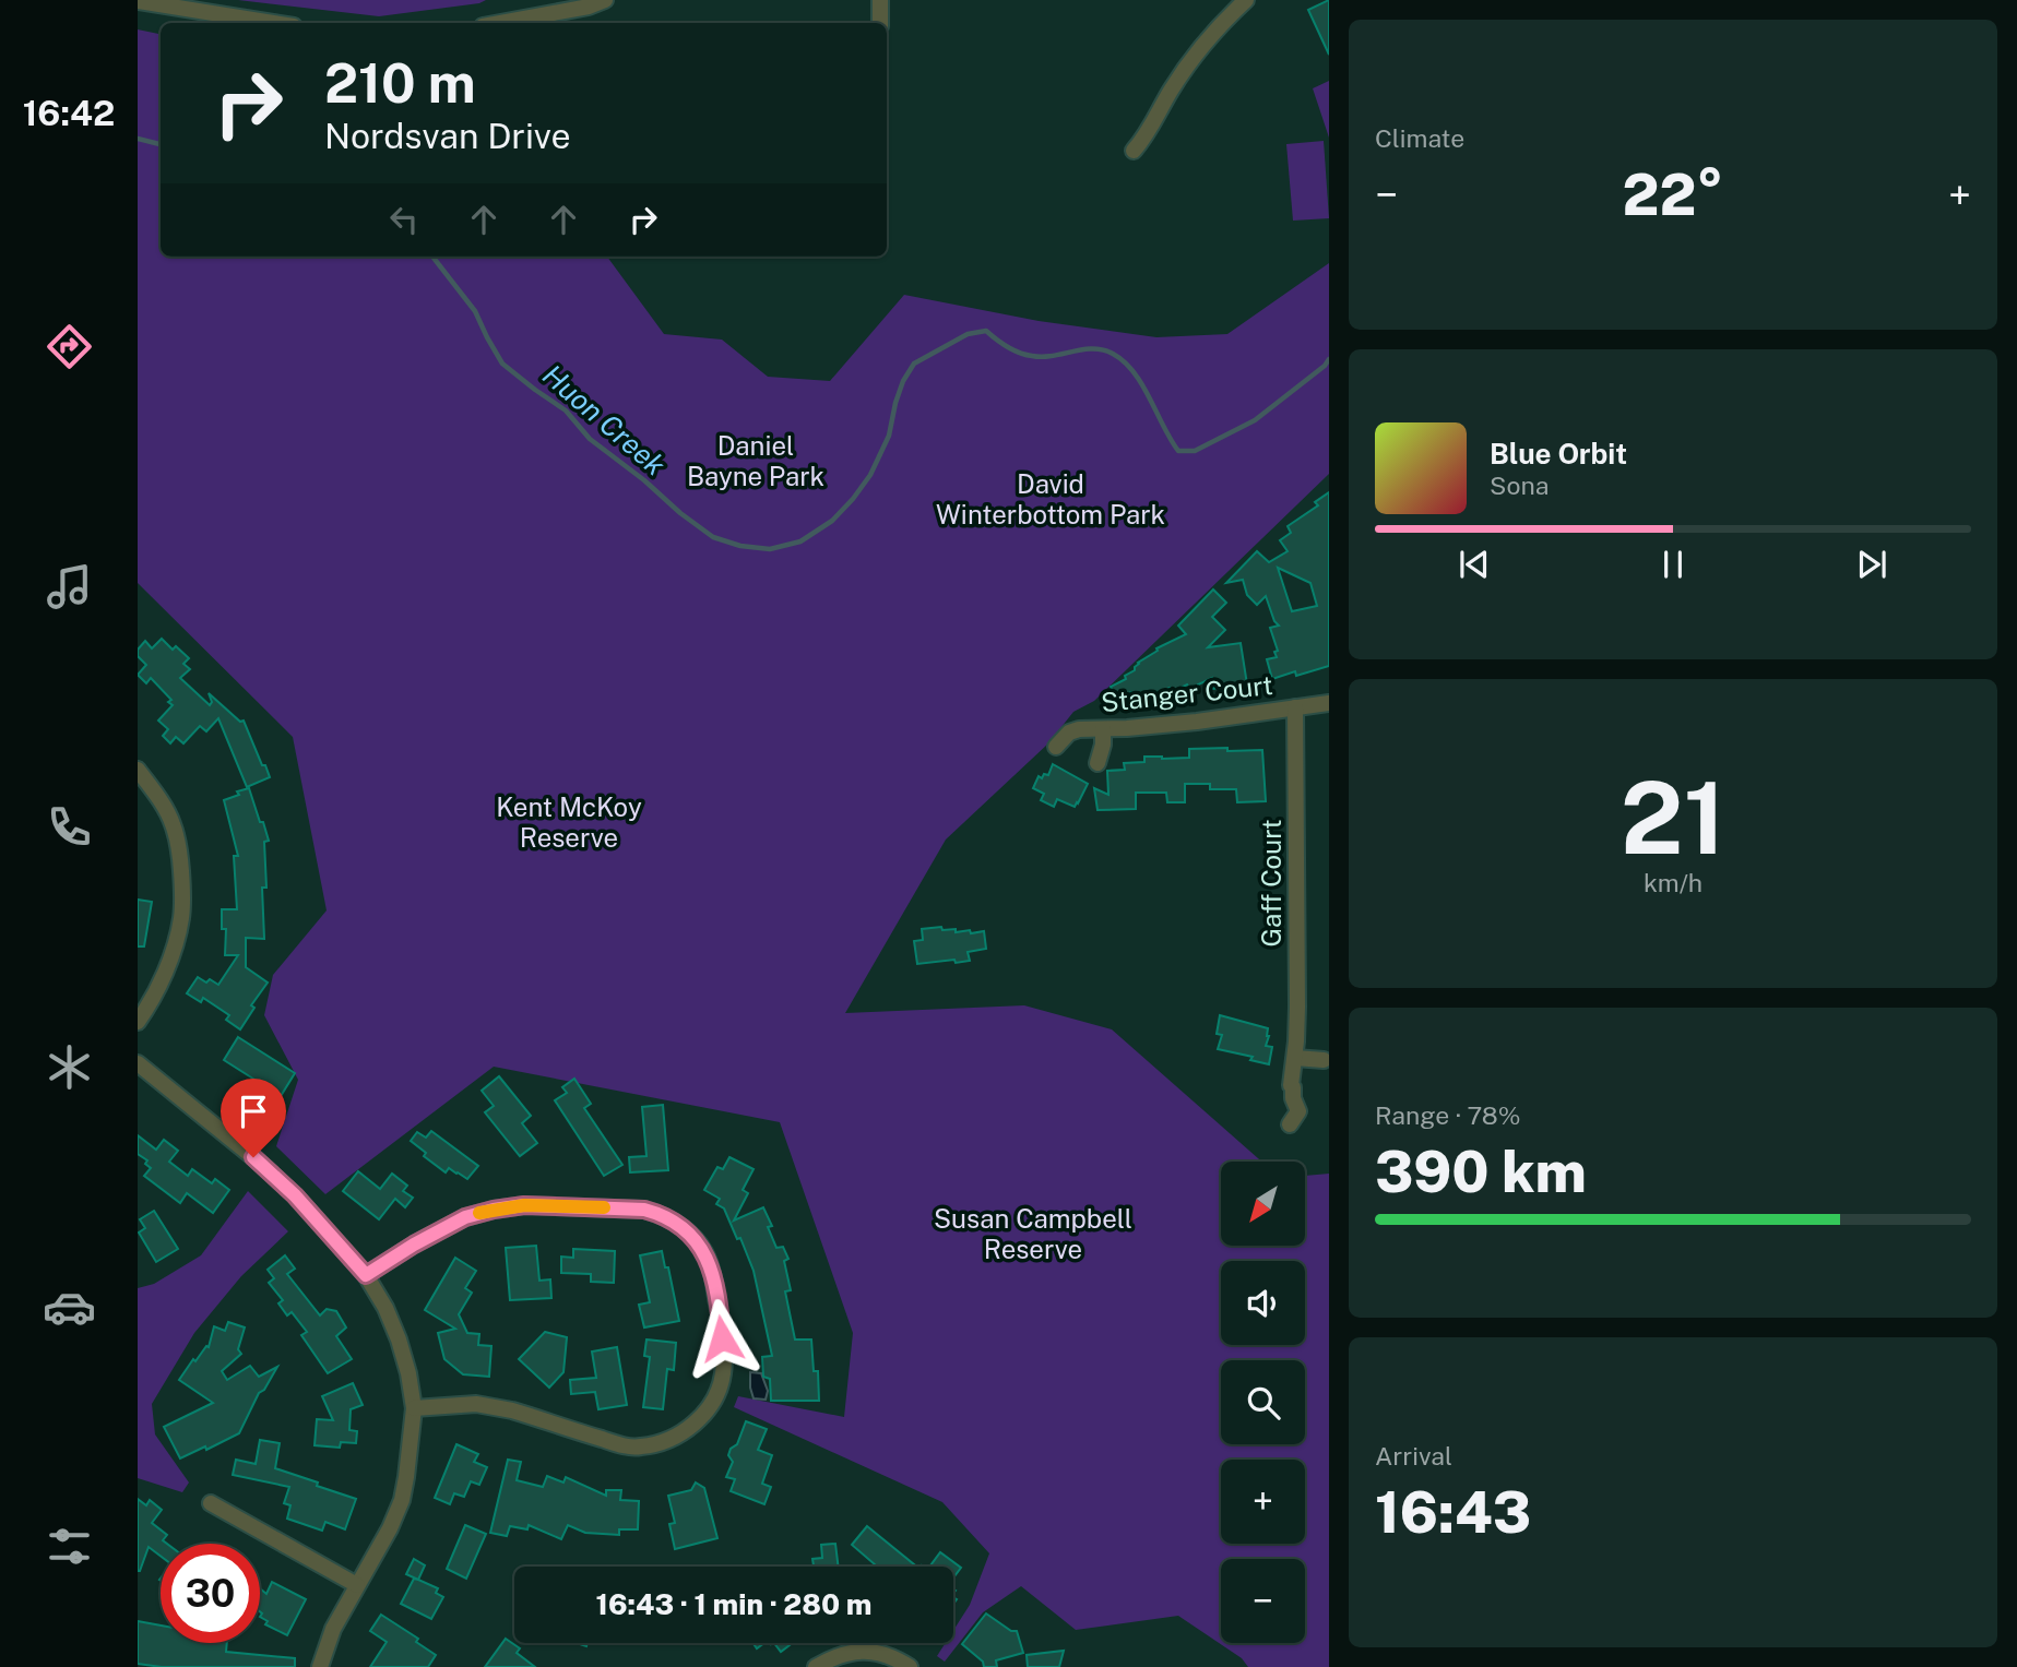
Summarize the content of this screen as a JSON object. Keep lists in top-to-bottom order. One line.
{"streets":{"street":["Stanger Court","Gaff Court"]},"crossings":[["Stanger Court","Gaff Court"]],"water":["Huon Creek"],"parks":["Daniel Bayne Park","David Winterbottom Park","Kent McKoy Reserve","Susan Campbell Reserve"],"north":"bottom left","page":{"tabs":"16:42","tile":["Climate",["21","km/h"],["Range · 78%","390 km"],["Arrival","16:43"]],"turn":["210 m","Nordsvan Drive"],"heat":["−","22°","+"],"song":["Blue Orbit","Sona"],"map_buttons":["+","−"],"limit":"30","trip":"16:43 · 1 min · 280 m"}}
